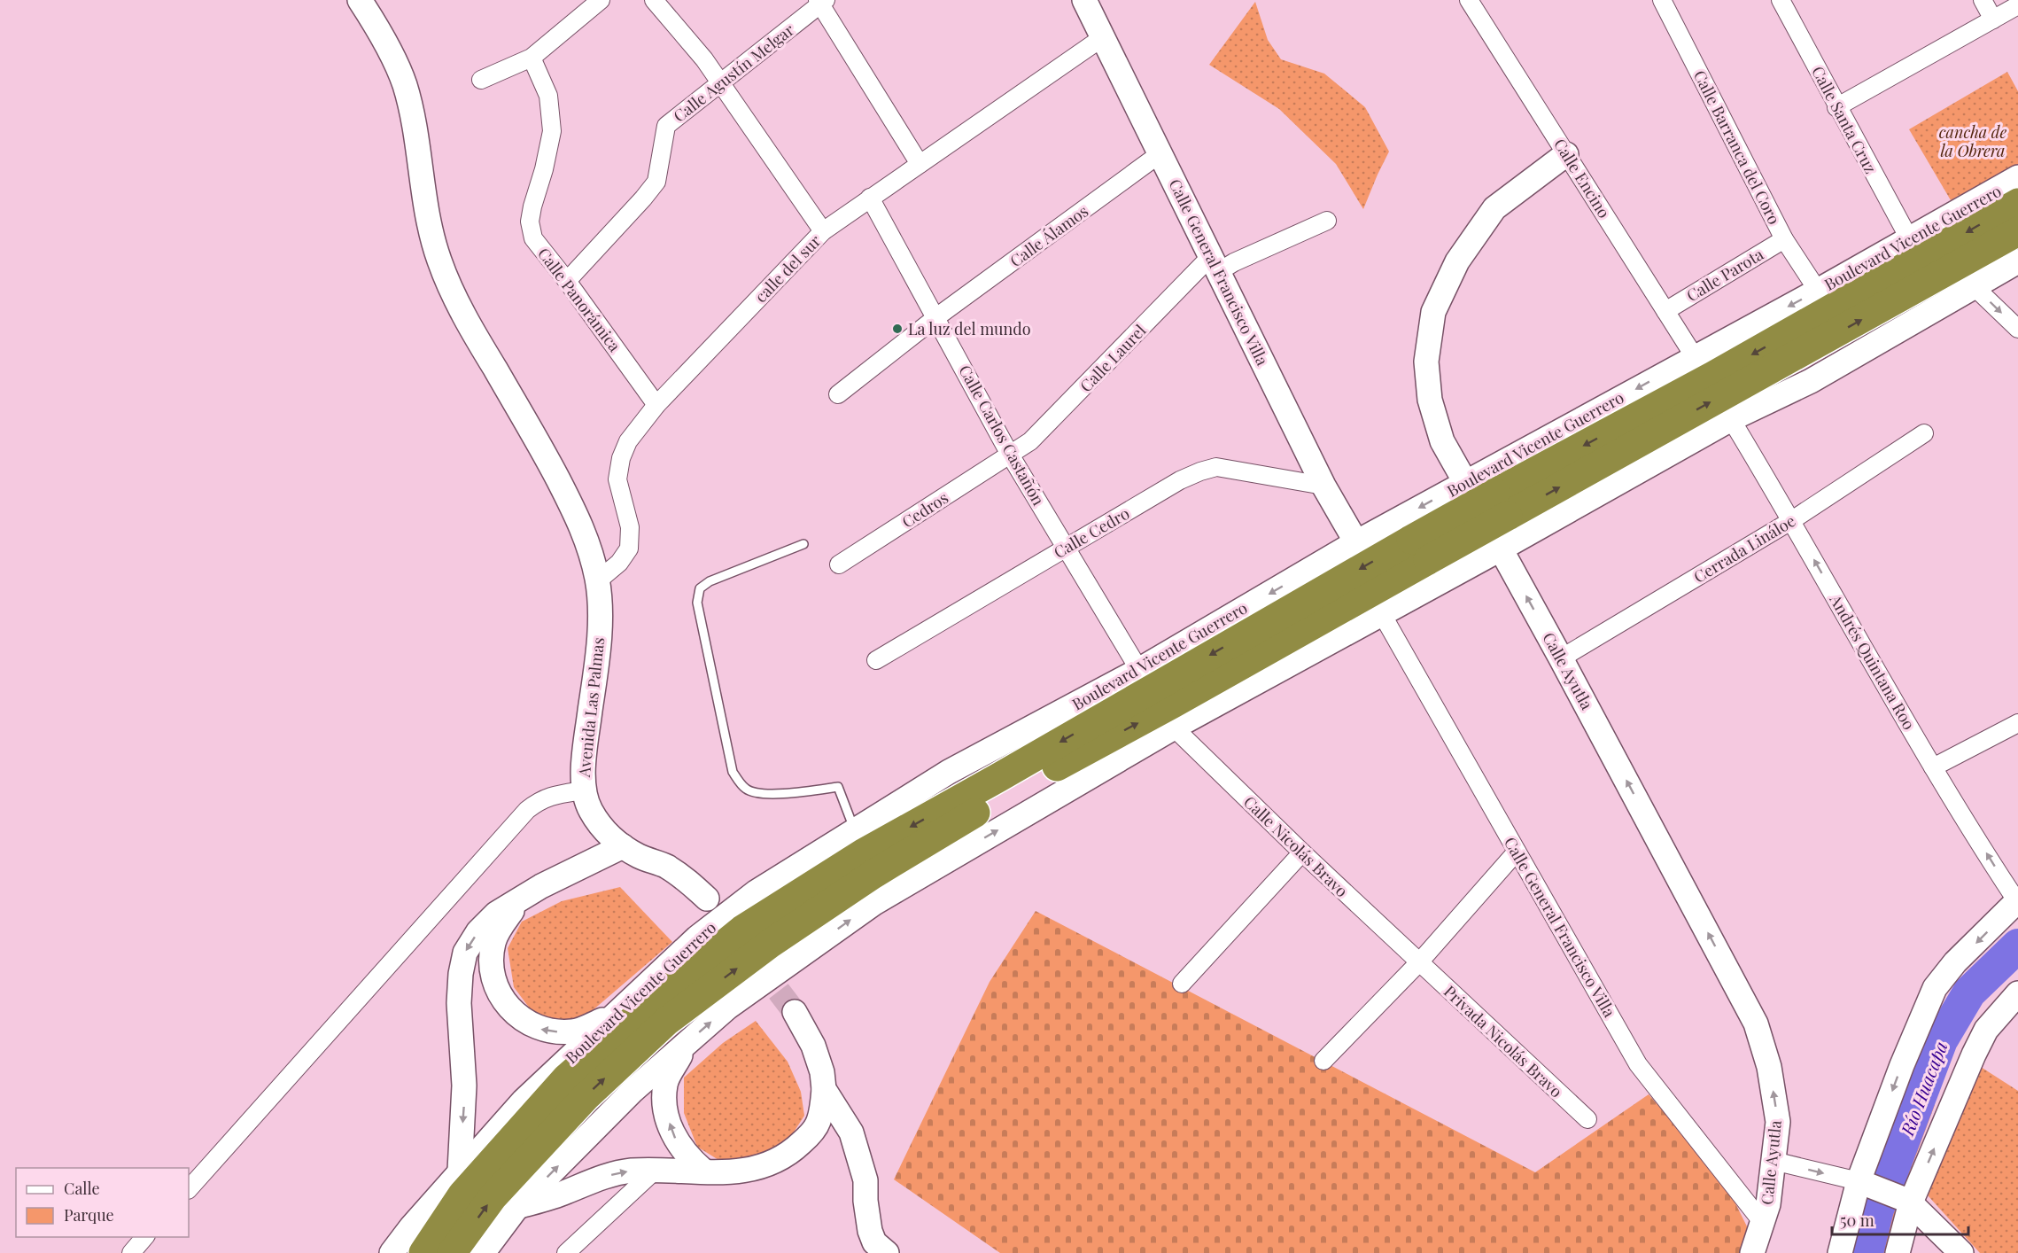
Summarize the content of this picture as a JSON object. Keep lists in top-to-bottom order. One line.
{"streets":{"highway":["Boulevard Vicente Guerrero"],"main road":["Calle General Francisco Villa","Calle Ayutla","Avenida Las Palmas"],"street":["Calle Agustín Melgar","Calle Santa Cruz","Calle Barranca del Coro","Calle Encino","Calle Álamos","calle del sur","Calle Parota","Calle Panorámica","Calle Laurel","Calle Carlos Castañón","Cedros","Calle Cedro","Cerrada Lináloe","Andrés Quintana Roo","Calle Nicolás Bravo","Privada Nicolás Bravo"]},"crossings":[["Calle Agustín Melgar","Calle Panorámica"],["Calle Santa Cruz","Boulevard Vicente Guerrero"],["Calle Barranca del Coro","Boulevard Vicente Guerrero"],["Calle Barranca del Coro","Calle Parota"],["Calle Encino","Boulevard Vicente Guerrero"],["Calle Encino","Calle Parota"],["Calle Encino","Calle Ayutla"],["Calle Álamos","Calle General Francisco Villa"],["Calle Álamos","Calle Carlos Castañón"],["Boulevard Vicente Guerrero","Calle General Francisco Villa"],["Boulevard Vicente Guerrero","Calle Carlos Castañón"],["Boulevard Vicente Guerrero","Calle Ayutla"],["calle del sur","Calle General Francisco Villa"],["calle del sur","Calle Panorámica"],["calle del sur","Calle Carlos Castañón"],["calle del sur","Avenida Las Palmas"],["Calle General Francisco Villa","Calle Laurel"],["Calle General Francisco Villa","Calle Cedro"],["Calle General Francisco Villa","Calle Ayutla"],["Calle Laurel","Calle Carlos Castañón"],["Calle Laurel","Cedros"],["Calle Carlos Castañón","Cedros"],["Calle Carlos Castañón","Calle Cedro"],["Cerrada Lináloe","Andrés Quintana Roo"],["Cerrada Lináloe","Calle Ayutla"],["Calle Nicolás Bravo","Privada Nicolás Bravo"]],"one_way":["Andrés Quintana Roo","Calle Ayutla"],"water":["Río Huacapa"],"parks":["cancha de la Obrera"],"places":["La luz del mundo"],"legend":["Calle","Parque"],"scale_bar":"50 m"}
